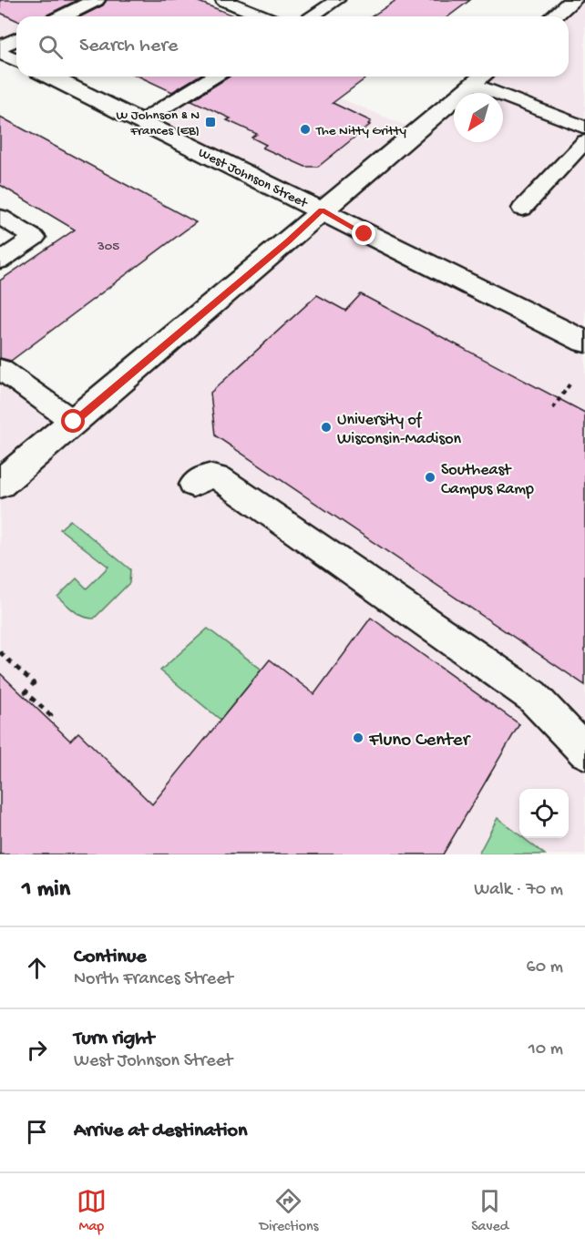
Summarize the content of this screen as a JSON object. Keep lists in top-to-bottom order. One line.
{"streets":{"street":["West Johnson Street"]},"places":{"transit":["W Johnson & N Frances (EB)"],"other":["The Nitty Gritty","University of Wisconsin-Madison","Southeast Campus Ramp","Fluno Center"]},"house_numbers":["305"],"north":"bottom left","page":{"search":"Search here","heading":["1 min","Walk · 70 m"],"list":[["Continue","North Frances Street","60 m"],["Turn right","West Johnson Street","10 m"],"Arrive at destination"],"nav":["Map","Directions","Saved"]}}
